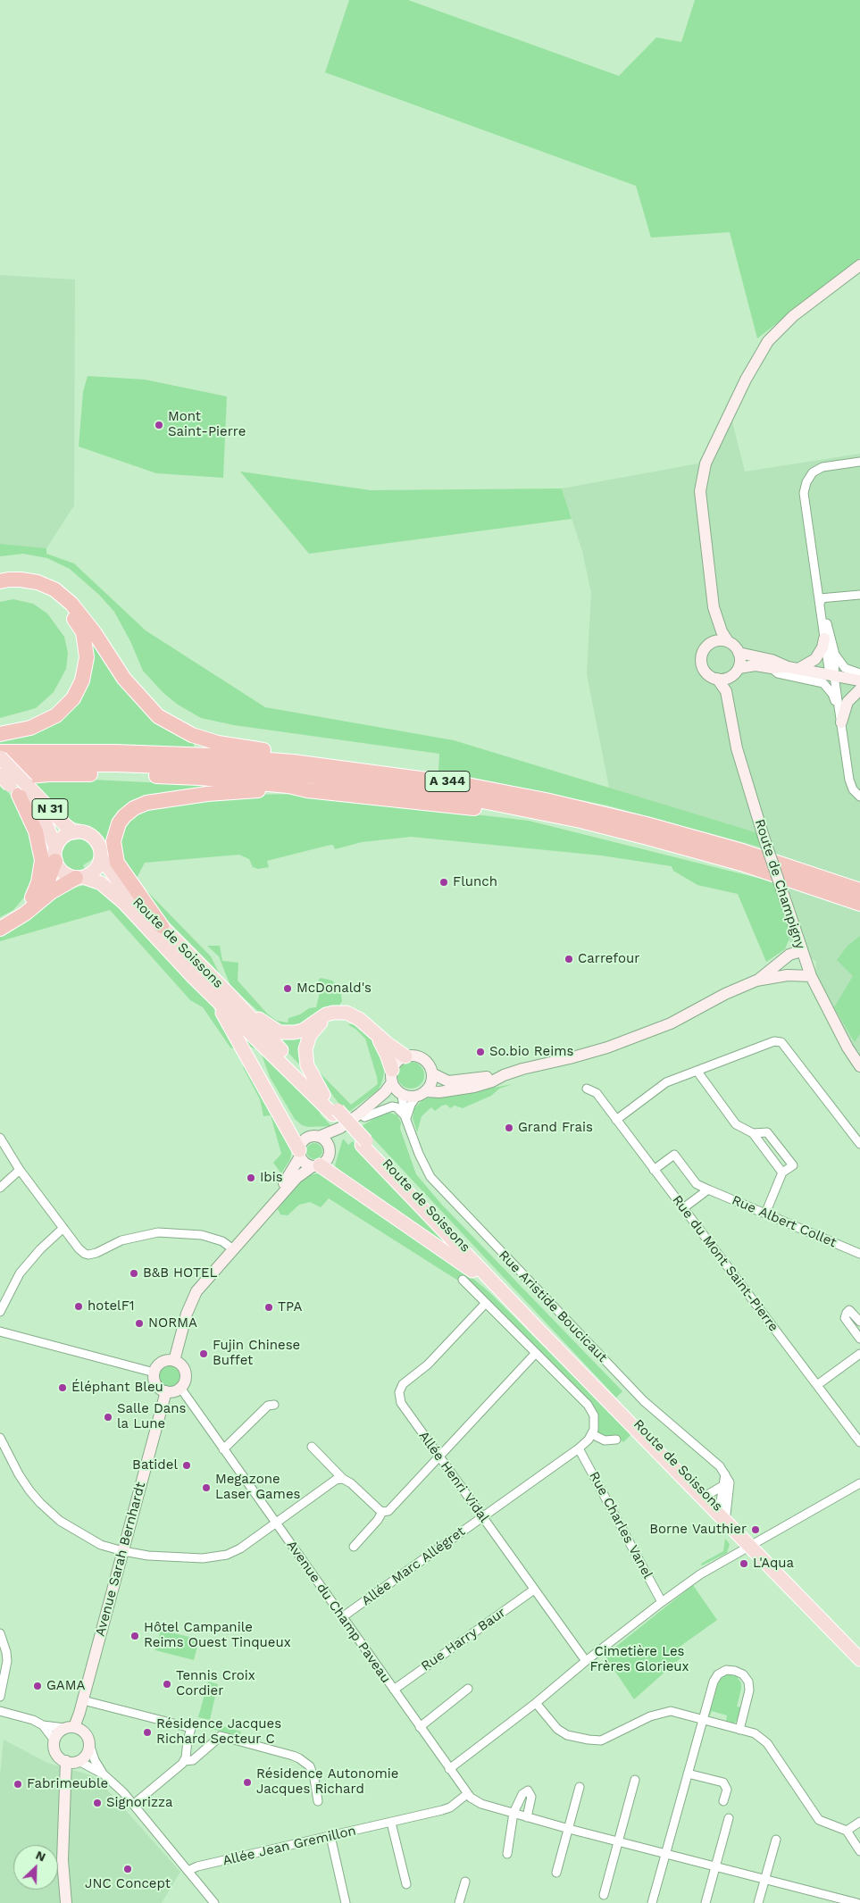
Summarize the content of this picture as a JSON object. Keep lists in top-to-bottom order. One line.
{"streets":{"highway":["A 344"],"main road":["N 31","Route de Soissons"],"street":["Route de Champigny","Rue Albert Collet","Rue du Mont Saint-Pierre","Rue Aristide Boucicaut","Allée Henri Vidal","Rue Charles Vanel","Avenue Sarah Bernhardt","Allée Marc Allégret","Avenue du Champ Paveau","Rue Harry Baur","Allée Jean Gremillon"]},"crossings":[["N 31","Route de Soissons"],["Rue Albert Collet","Rue du Mont Saint-Pierre"],["Allée Henri Vidal","Allée Marc Allégret"],["Allée Henri Vidal","Rue Harry Baur"],["Rue Charles Vanel","Allée Marc Allégret"],["Avenue Sarah Bernhardt","Avenue du Champ Paveau"],["Allée Marc Allégret","Avenue du Champ Paveau"],["Avenue du Champ Paveau","Rue Harry Baur"],["Avenue du Champ Paveau","Allée Jean Gremillon"]],"parks":["Cimetière Les Frères Glorieux"],"places":["Mont Saint-Pierre","Flunch","Carrefour","McDonald's","So.bio Reims","Grand Frais","Ibis","B&B HOTEL","hotelF1","TPA","NORMA","Fujin Chinese Buffet","Éléphant Bleu","Salle Dans la Lune","Batidel","Megazone Laser Games","Borne Vauthier","L'Aqua","Hôtel Campanile Reims Ouest Tinqueux","Tennis Croix Cordier","GAMA","Résidence Jacques Richard Secteur C","Résidence Autonomie Jacques Richard","Fabrimeuble","Signorizza","JNC Concept"],"north":"top right"}
